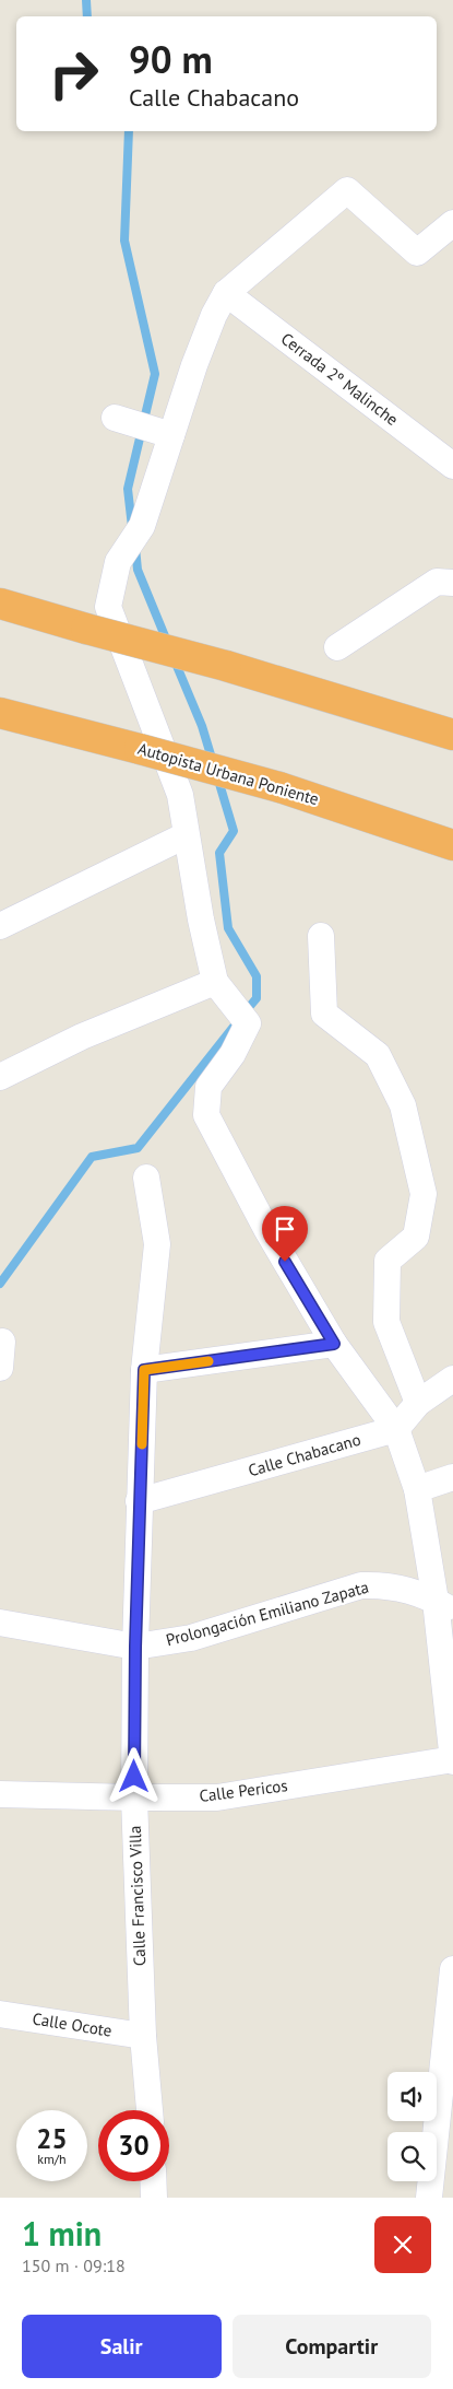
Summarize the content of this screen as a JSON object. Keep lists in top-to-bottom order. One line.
{"streets":{"highway":["Autopista Urbana Poniente"],"street":["Cerrada 2º Malinche","Calle Chabacano","Prolongación Emiliano Zapata","Calle Pericos","Calle Francisco Villa","Calle Ocote"]},"crossings":[["Calle Chabacano","Calle Francisco Villa"],["Prolongación Emiliano Zapata","Calle Francisco Villa"],["Calle Pericos","Calle Francisco Villa"],["Calle Francisco Villa","Calle Ocote"]],"page":{"turn":["90 m","Calle Chabacano"],"speed":"25 km/h","limit":"30","heading":["1 min","150 m · 09:18"],"buttons":["Salir","Compartir"]}}
